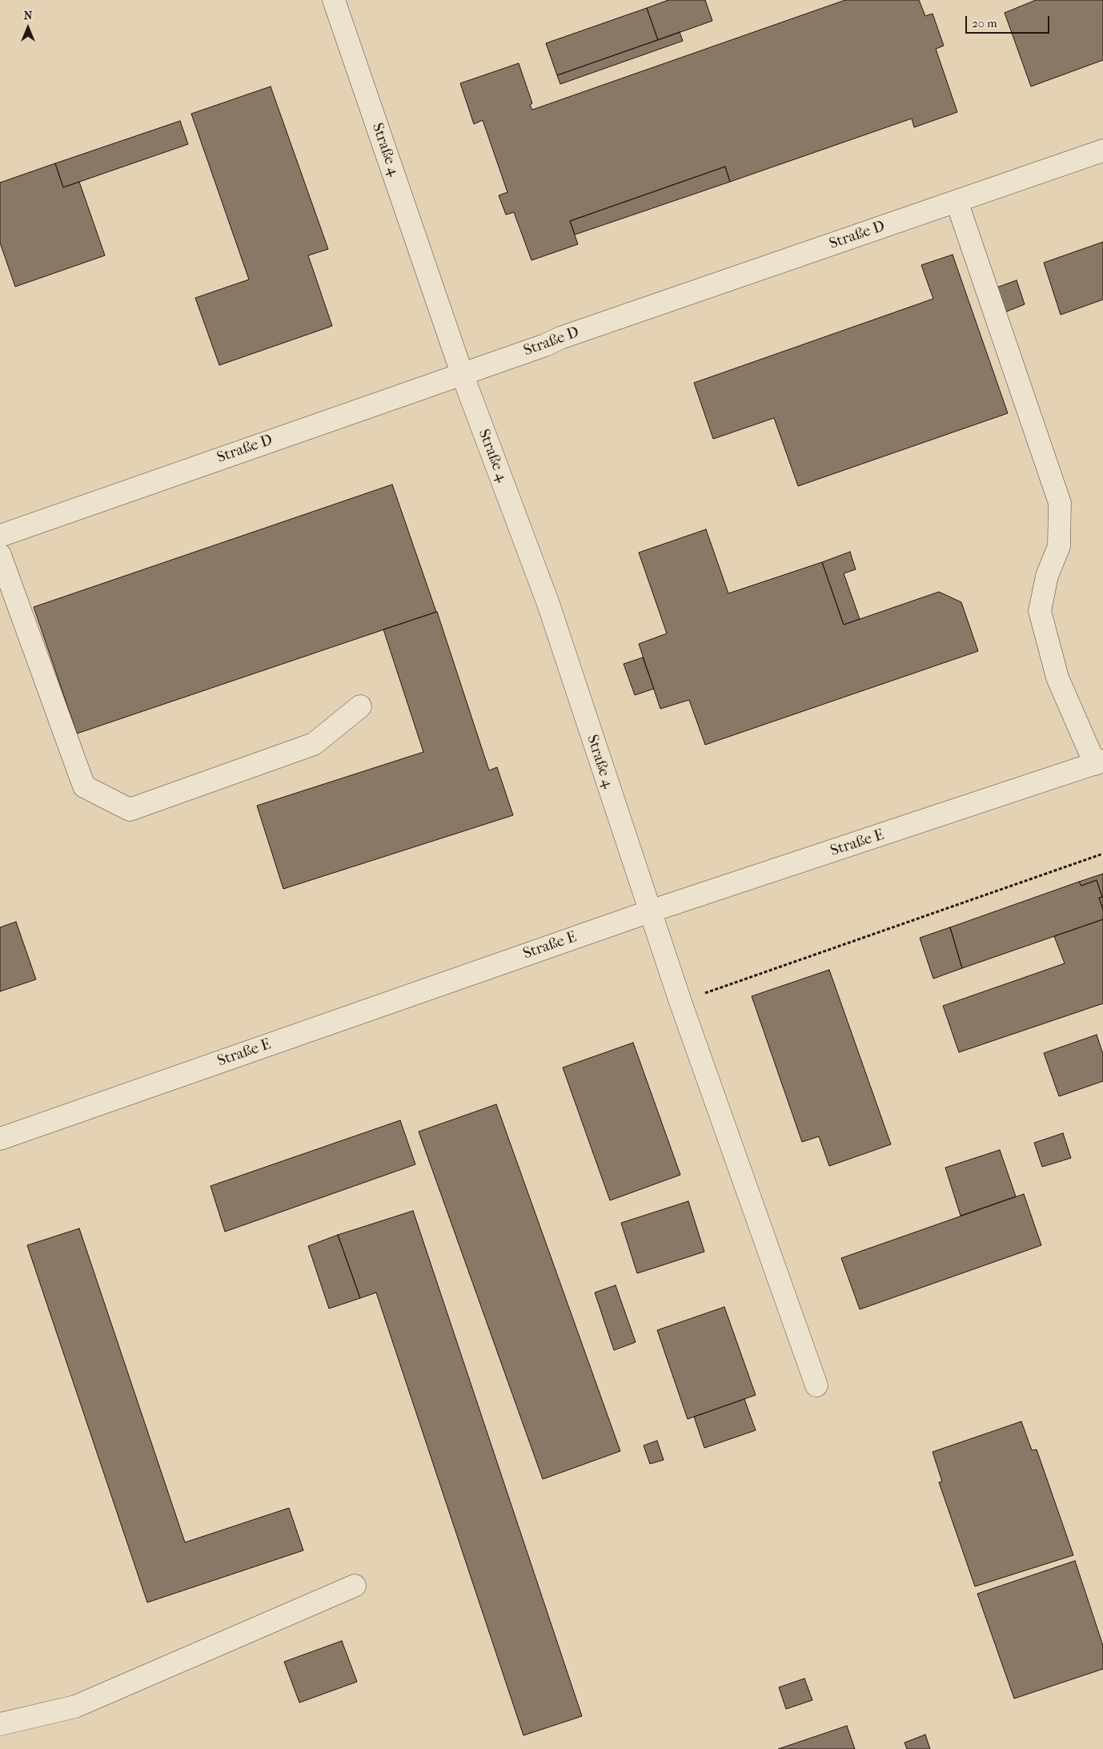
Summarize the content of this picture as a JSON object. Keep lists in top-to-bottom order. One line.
{"streets":{"lane":["Straße 4","Straße D","Straße E"]},"crossings":[["Straße 4","Straße D"],["Straße 4","Straße E"]],"scale_bar":"20 m","north":"top"}
